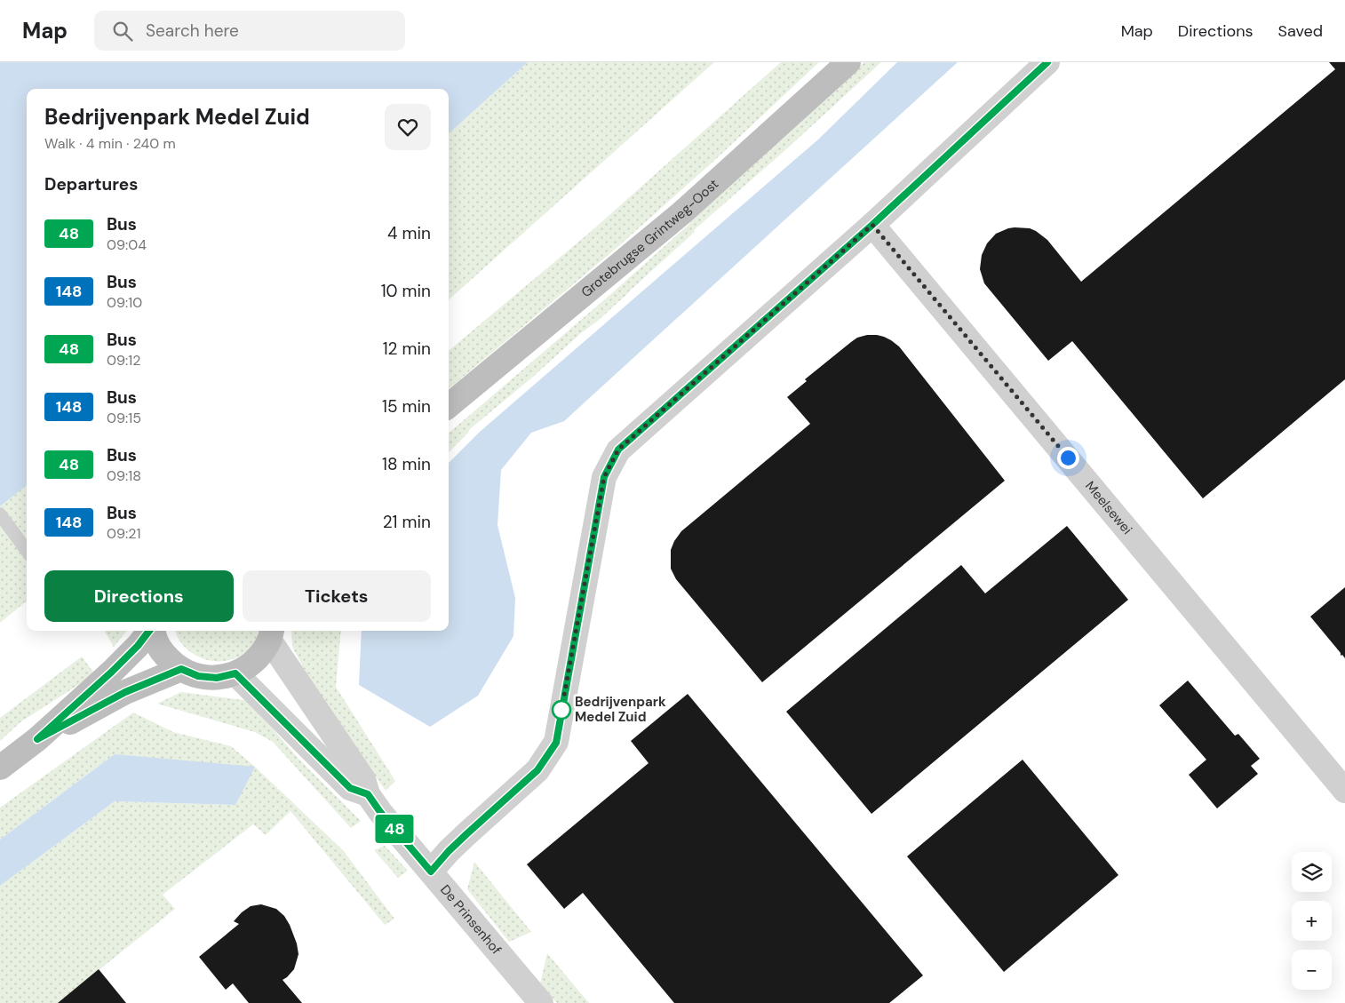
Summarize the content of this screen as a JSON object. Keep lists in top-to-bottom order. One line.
{"streets":{"street":["Grotebrugse Grintweg-Oost","Meelsewei","De Prinsenhof"]},"places":["Bedrijvenpark Medel Zuid"],"lines":["bus line 48"],"page":{"header":"Map","search":"Search here","nav":["Map","Directions","Saved"],"on_map":"48","heading":[["Bedrijvenpark Medel Zuid","Walk · 4 min · 240 m"],"Departures"],"list":[{"mark":"48","name":"Bus","note":"09:04","value":"4 min"},{"mark":"148","name":"Bus","note":"09:10","value":"10 min"},{"mark":"48","name":"Bus","note":"09:12","value":"12 min"},{"mark":"148","name":"Bus","note":"09:15","value":"15 min"},{"mark":"48","name":"Bus","note":"09:18","value":"18 min"},{"mark":"148","name":"Bus","note":"09:21","value":"21 min"}],"buttons":["Directions","Tickets"],"map_buttons":["+","−"]}}
